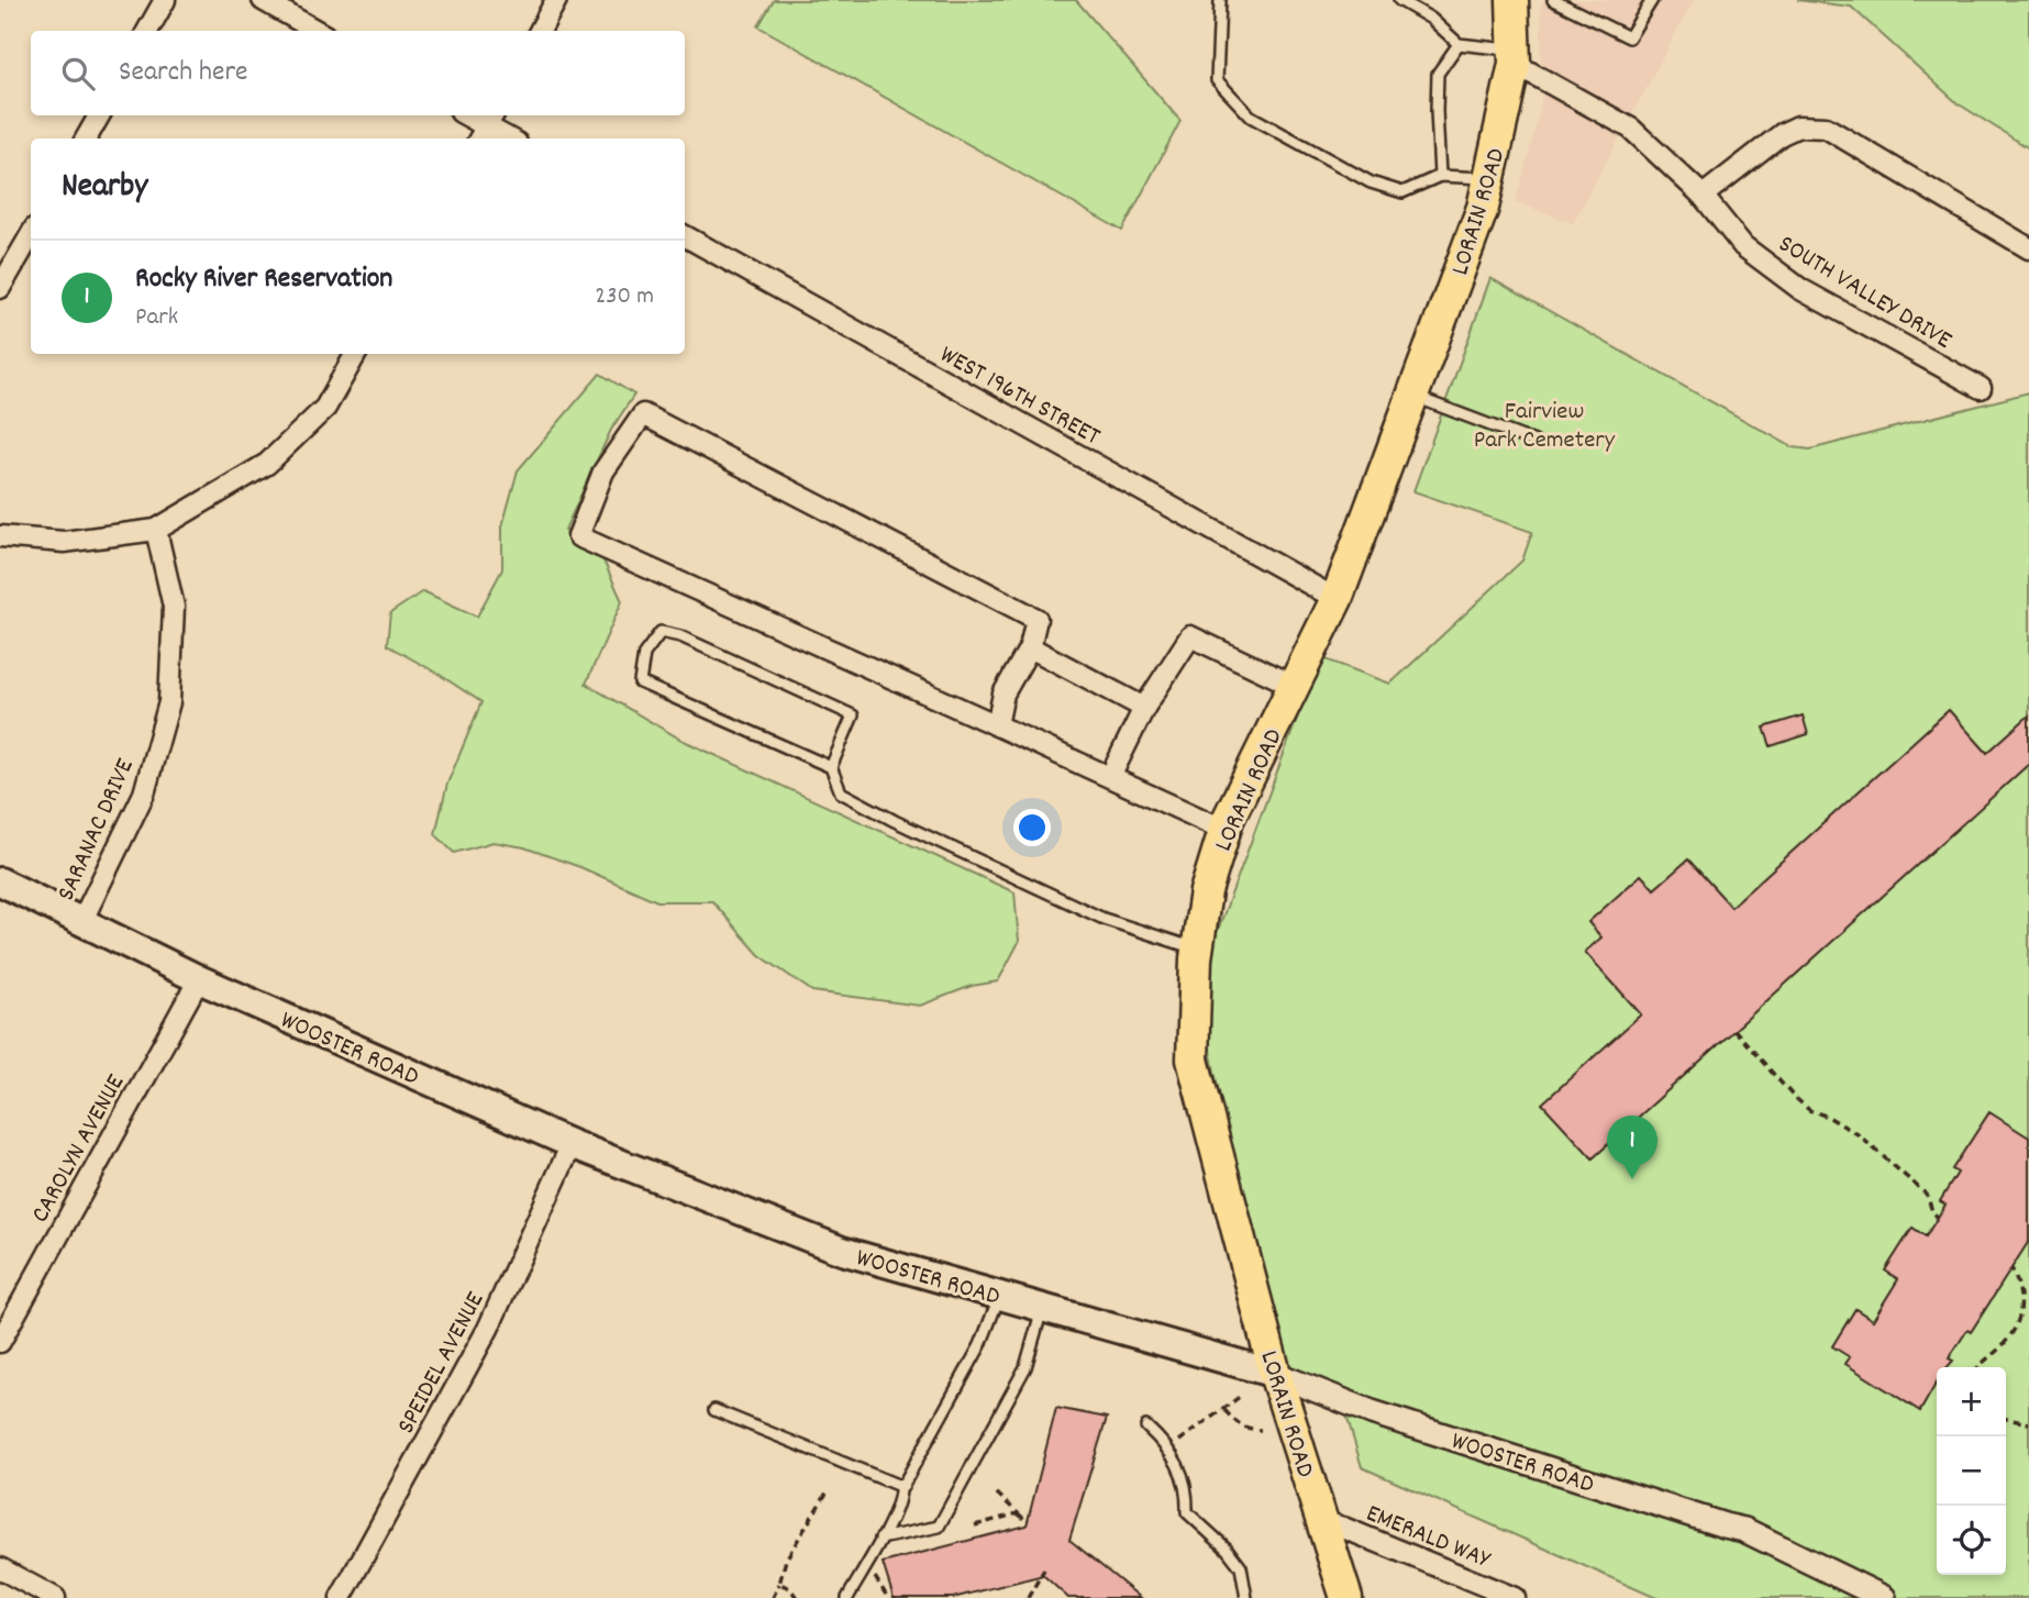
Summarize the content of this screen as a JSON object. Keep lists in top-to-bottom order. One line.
{"streets":{"main road":["LORAIN ROAD","WOOSTER ROAD"],"street":["SOUTH VALLEY DRIVE","WEST 196TH STREET","SARANAC DRIVE","CAROLYN AVENUE","SPEIDEL AVENUE","EMERALD WAY"]},"crossings":[["LORAIN ROAD","SOUTH VALLEY DRIVE"],["LORAIN ROAD","WEST 196TH STREET"],["LORAIN ROAD","WOOSTER ROAD"],["LORAIN ROAD","EMERALD WAY"],["SARANAC DRIVE","WOOSTER ROAD"],["WOOSTER ROAD","CAROLYN AVENUE"],["WOOSTER ROAD","SPEIDEL AVENUE"]],"parks":["Fairview Park Cemetery"],"page":{"search":"Search here","heading":"Nearby","list":[{"mark":"1","name":"Rocky River Reservation","note":"Park","value":"230 m"}],"pins":"1","map_buttons":["+","−"]}}
